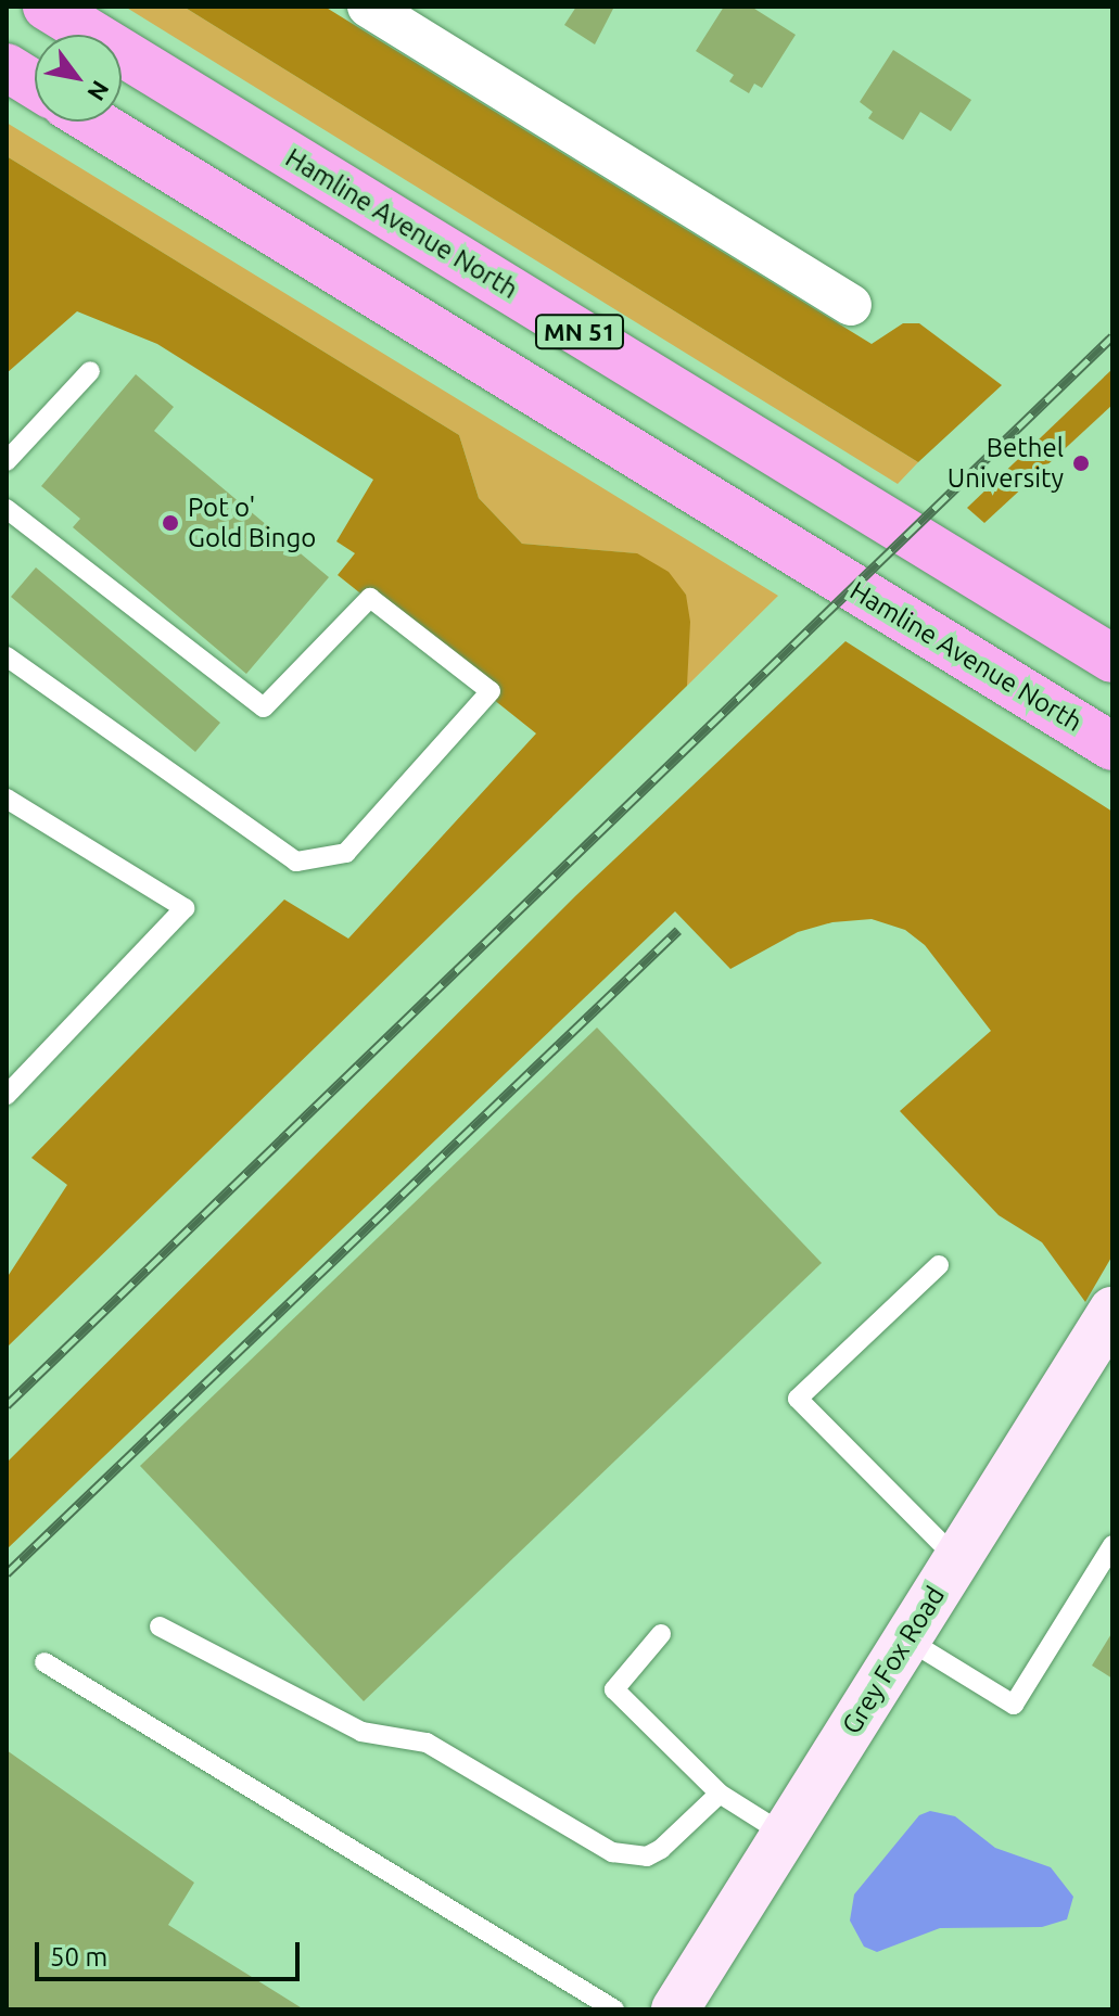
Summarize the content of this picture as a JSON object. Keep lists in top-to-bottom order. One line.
{"streets":{"highway":["Hamline Avenue North","MN 51"],"street":["Grey Fox Road"]},"places":["Bethel University","Pot o' Gold Bingo"],"scale_bar":"50 m","north":"bottom right"}
